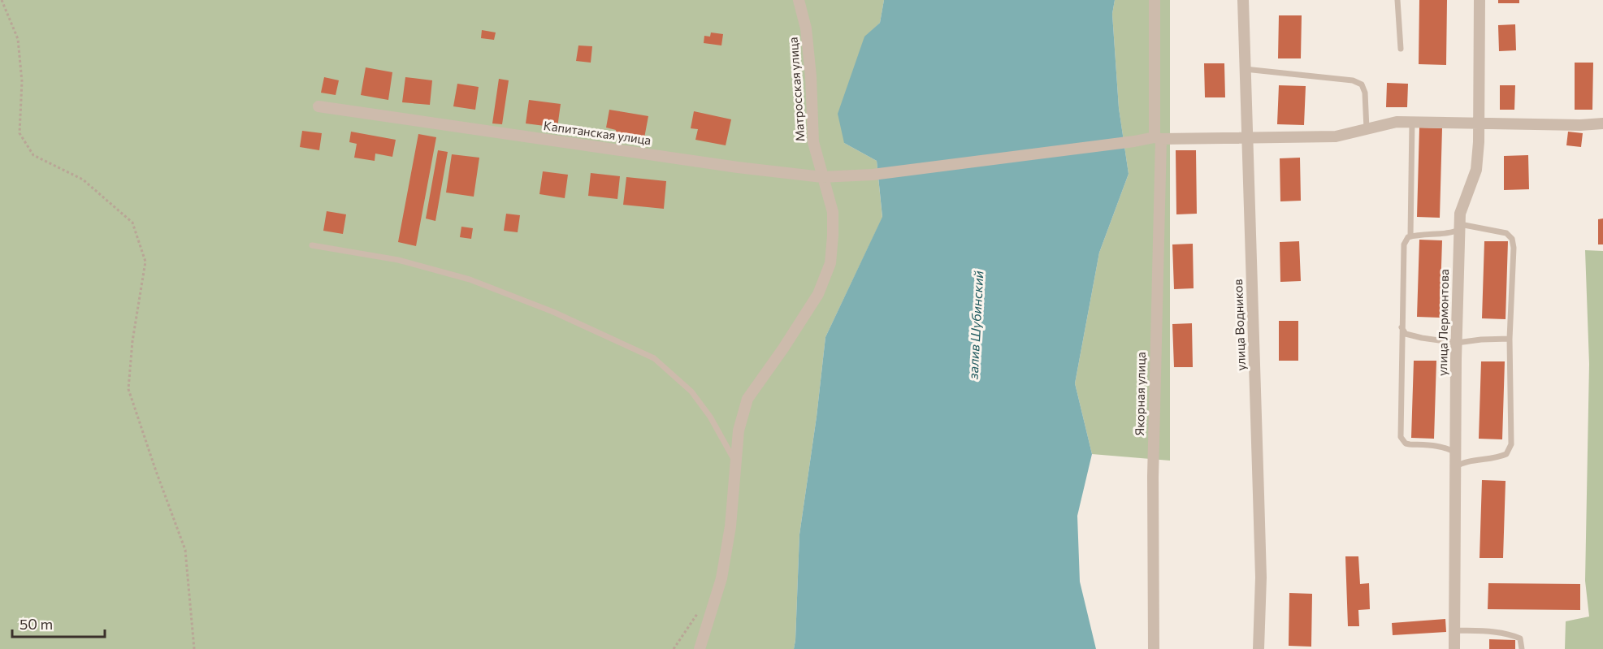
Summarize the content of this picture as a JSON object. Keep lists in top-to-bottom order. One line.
{"streets":{"street":["Матросская улица","Капитанская улица","улица Лермонтова","улица Водников","Якорная улица"]},"crossings":[["Матросская улица","Капитанская улица"],["Капитанская улица","улица Лермонтова"],["Капитанская улица","улица Водников"],["Капитанская улица","Якорная улица"]],"water":["залив Шубинский"],"scale_bar":"50 m"}
